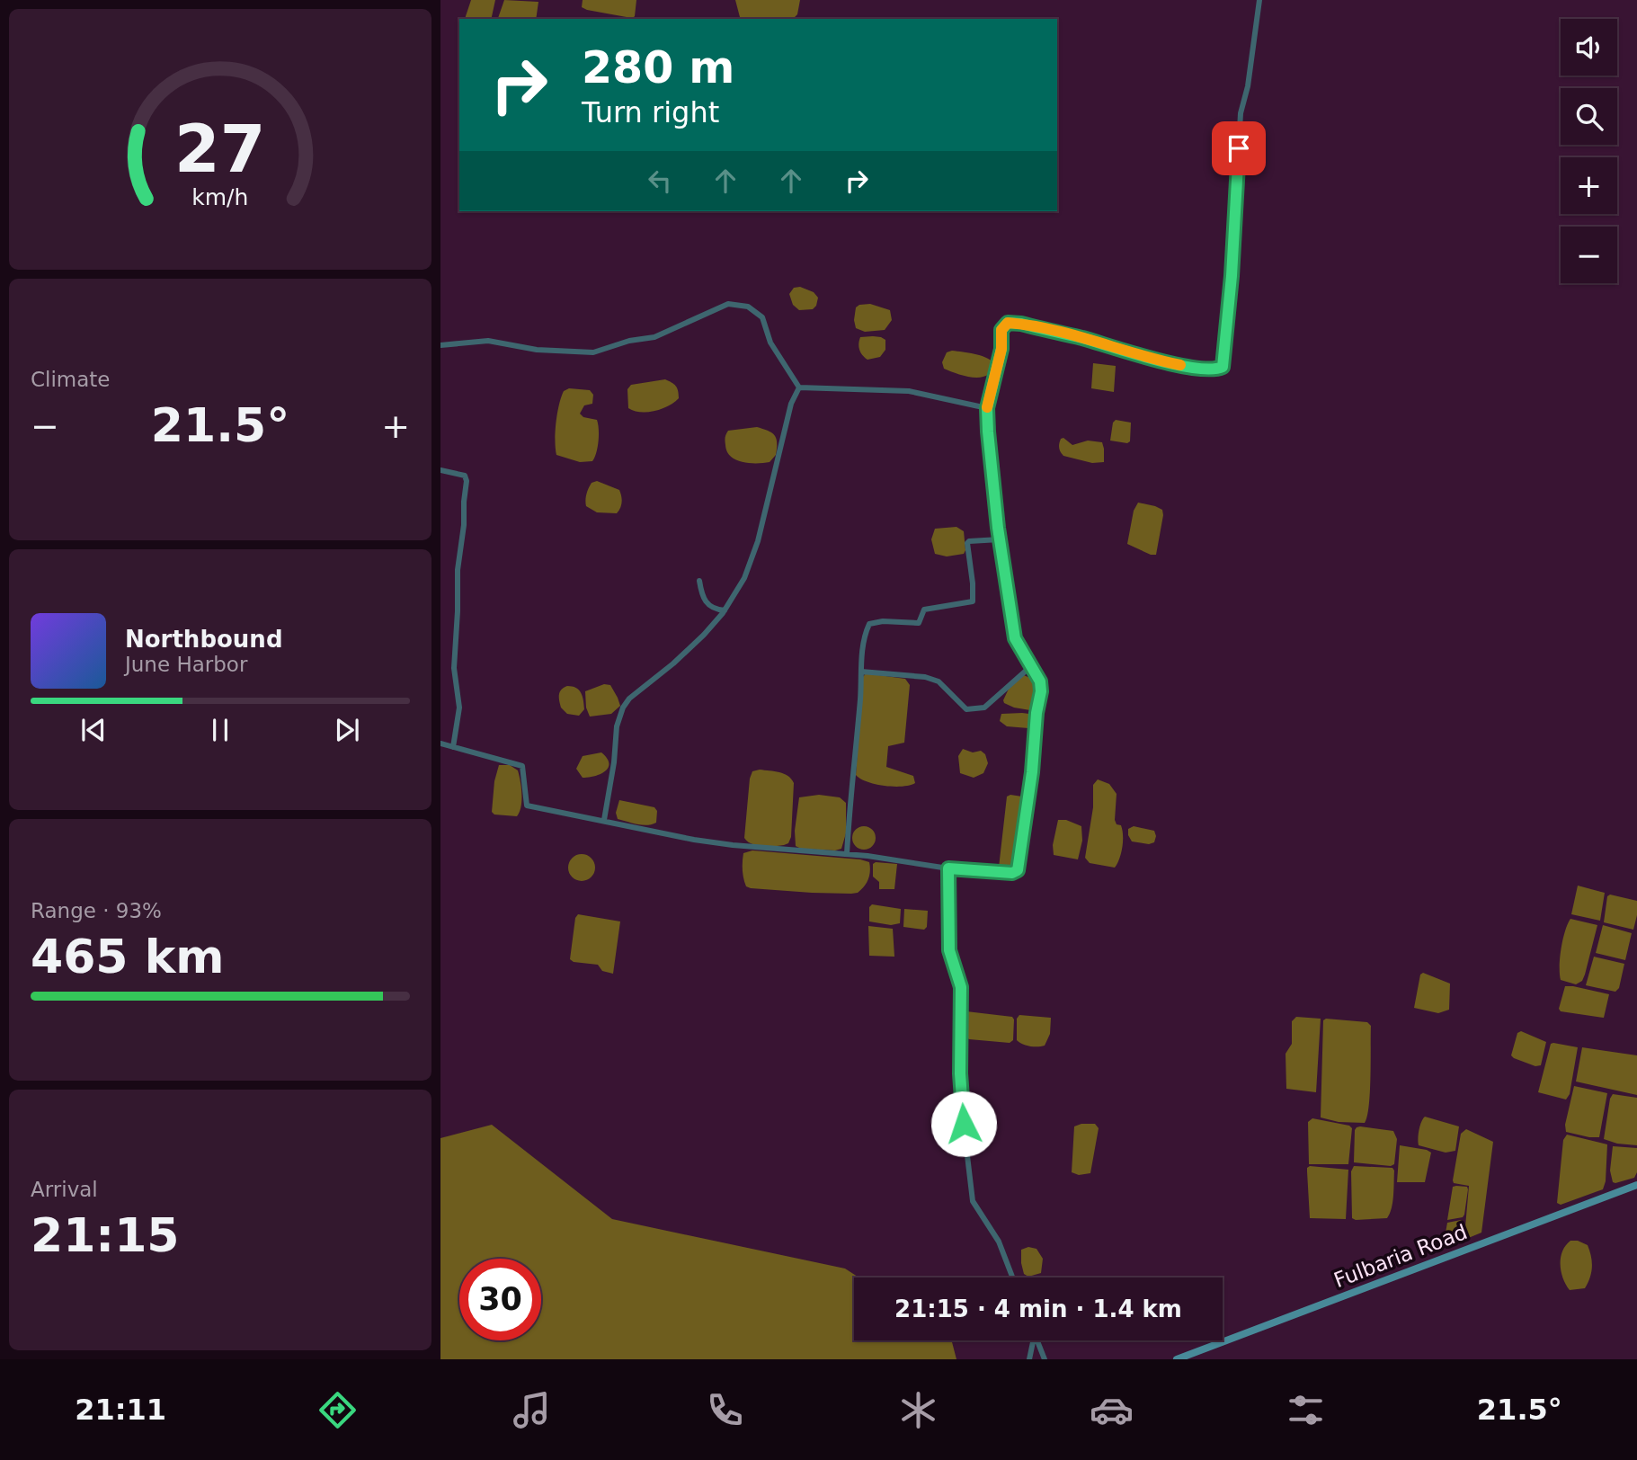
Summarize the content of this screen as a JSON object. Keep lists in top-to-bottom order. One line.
{"streets":{"main road":["Fulbaria Road"]},"page":{"map_buttons":["+","−"],"turn":["280 m","Turn right"],"tile":["Climate",["Range · 93%","465 km"],["Arrival","21:15"]],"heat":["−","21.5°","+"],"song":["Northbound","June Harbor"],"limit":"30","trip":"21:15 · 4 min · 1.4 km","tabs":["21:11","21.5°"],"gauge":["27","km/h"]}}
